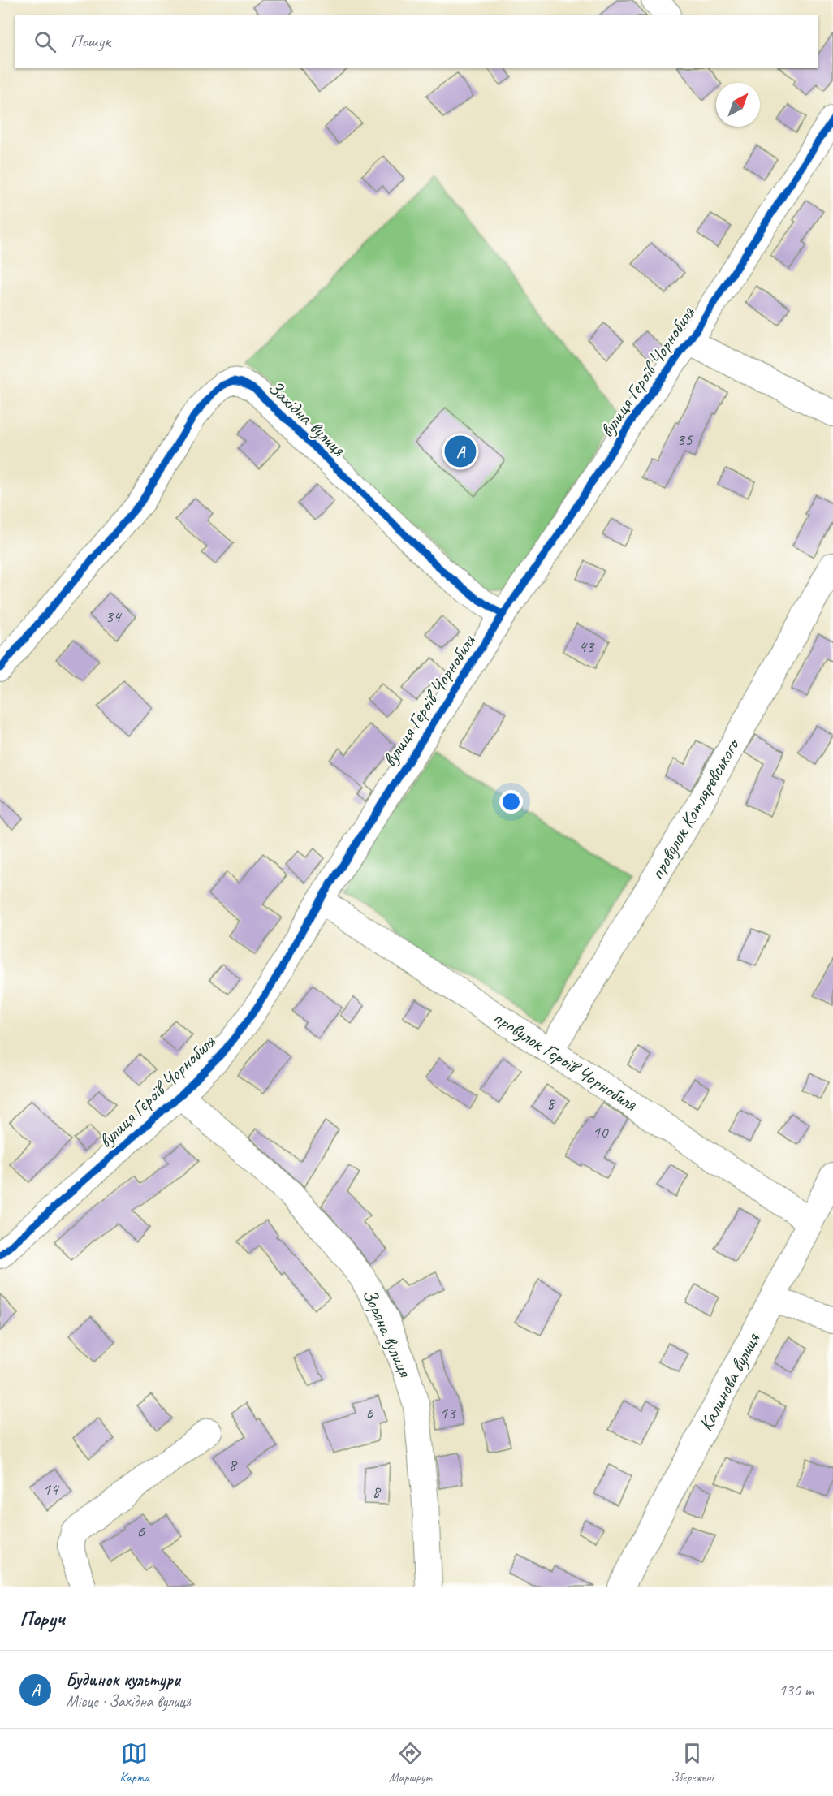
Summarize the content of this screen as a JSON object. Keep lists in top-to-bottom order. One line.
{"streets":{"street":["вулиця Героїв Чорнобиля","Західна вулиця","провулок Котляревського","провулок Героїв Чорнобиля","Зоряна вулиця","Калинова вулиця"]},"crossings":[["вулиця Героїв Чорнобиля","Західна вулиця"],["вулиця Героїв Чорнобиля","провулок Героїв Чорнобиля"],["вулиця Героїв Чорнобиля","Зоряна вулиця"],["провулок Котляревського","провулок Героїв Чорнобиля"],["провулок Героїв Чорнобиля","Калинова вулиця"]],"house_numbers":["35","34","43","8","10","6","13","8","14","8","6"],"north":"top right","page":{"search":"Пошук","pins":"A","heading":"Поруч","list":[{"mark":"A","name":"Будинок культури","note":"Місце · Західна вулиця","value":"130 m"}],"nav":["Карта","Маршрут","Збережені"]}}
